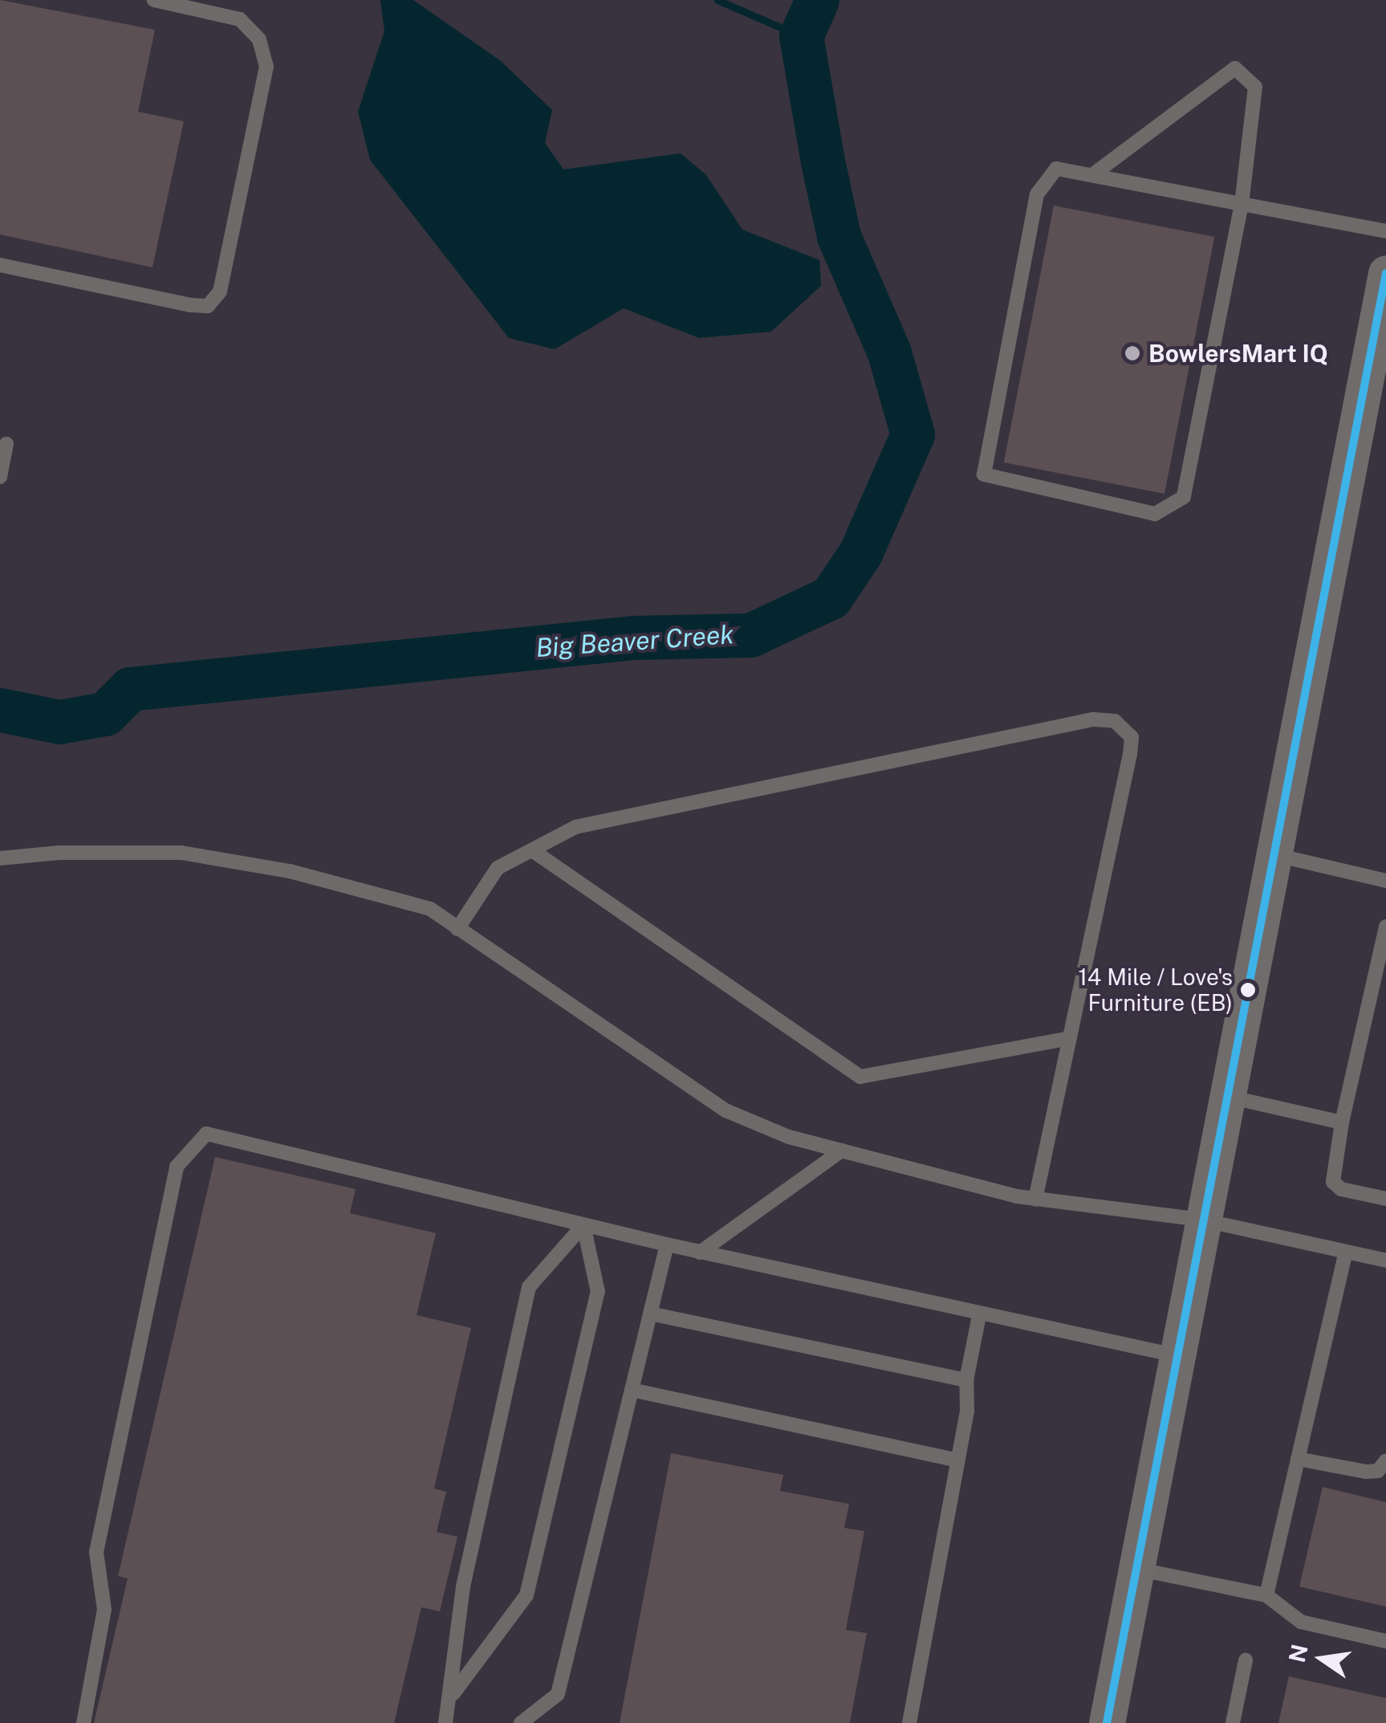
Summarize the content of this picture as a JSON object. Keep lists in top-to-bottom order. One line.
{"water":["Big Beaver Creek"],"places":["BowlersMart IQ","14 Mile / Love's Furniture (EB)"],"north":"left"}
